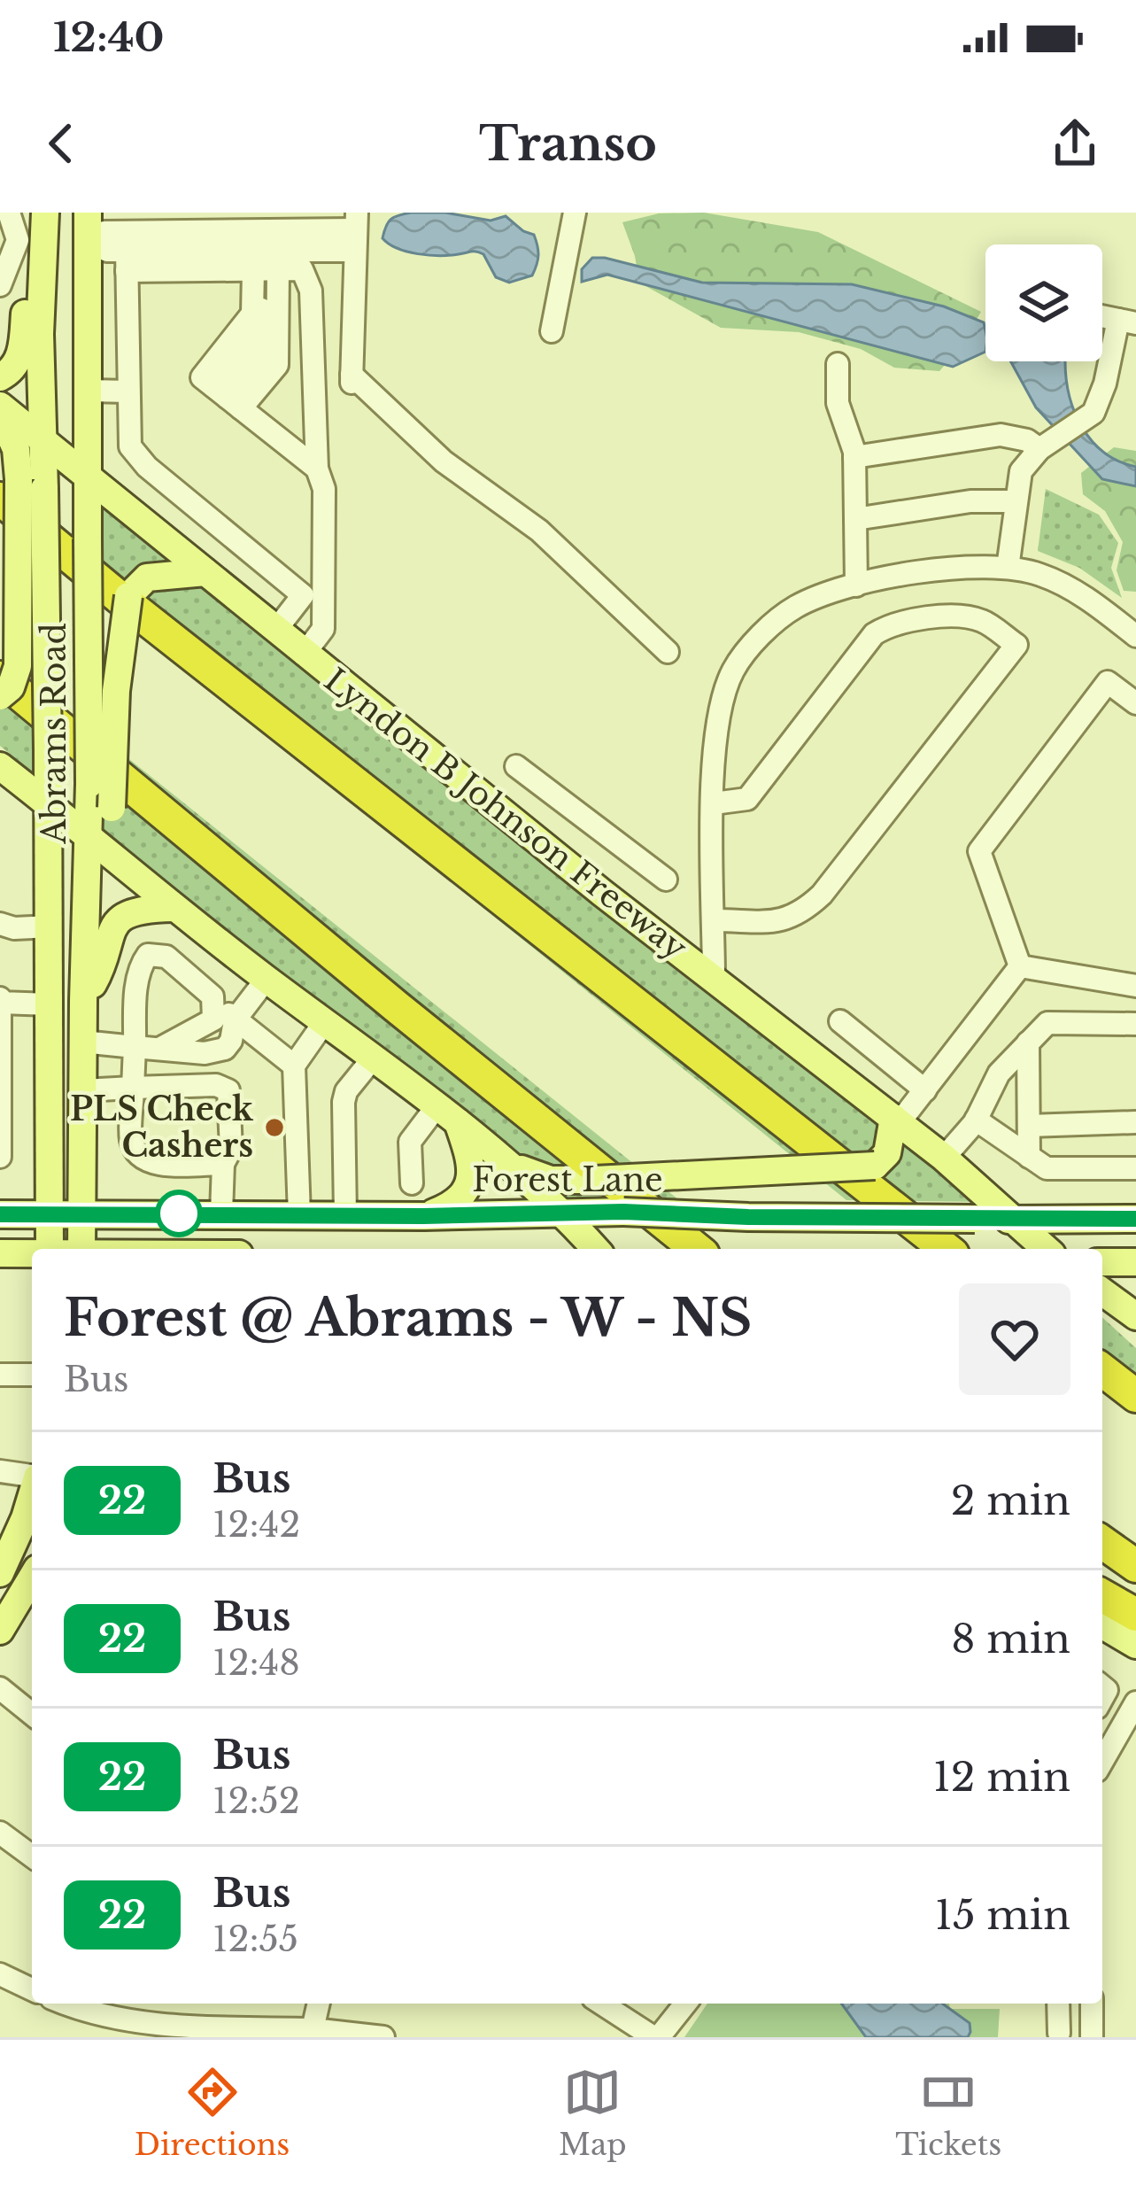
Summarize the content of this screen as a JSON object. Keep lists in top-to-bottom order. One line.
{"streets":{"main road":["Abrams Road","Lyndon B Johnson Freeway","Forest Lane"]},"crossings":[["Abrams Road","Lyndon B Johnson Freeway"],["Abrams Road","Forest Lane"],["Lyndon B Johnson Freeway","Forest Lane"]],"places":["PLS Check Cashers"],"lines":["bus line 22"],"page":{"status":"12:40","header":"Transo","heading":["Forest @ Abrams - W - NS","Bus"],"list":[{"mark":"22","name":"Bus","note":"12:42","value":"2 min"},{"mark":"22","name":"Bus","note":"12:48","value":"8 min"},{"mark":"22","name":"Bus","note":"12:52","value":"12 min"},{"mark":"22","name":"Bus","note":"12:55","value":"15 min"}],"tabs":["Directions","Map","Tickets"]}}
